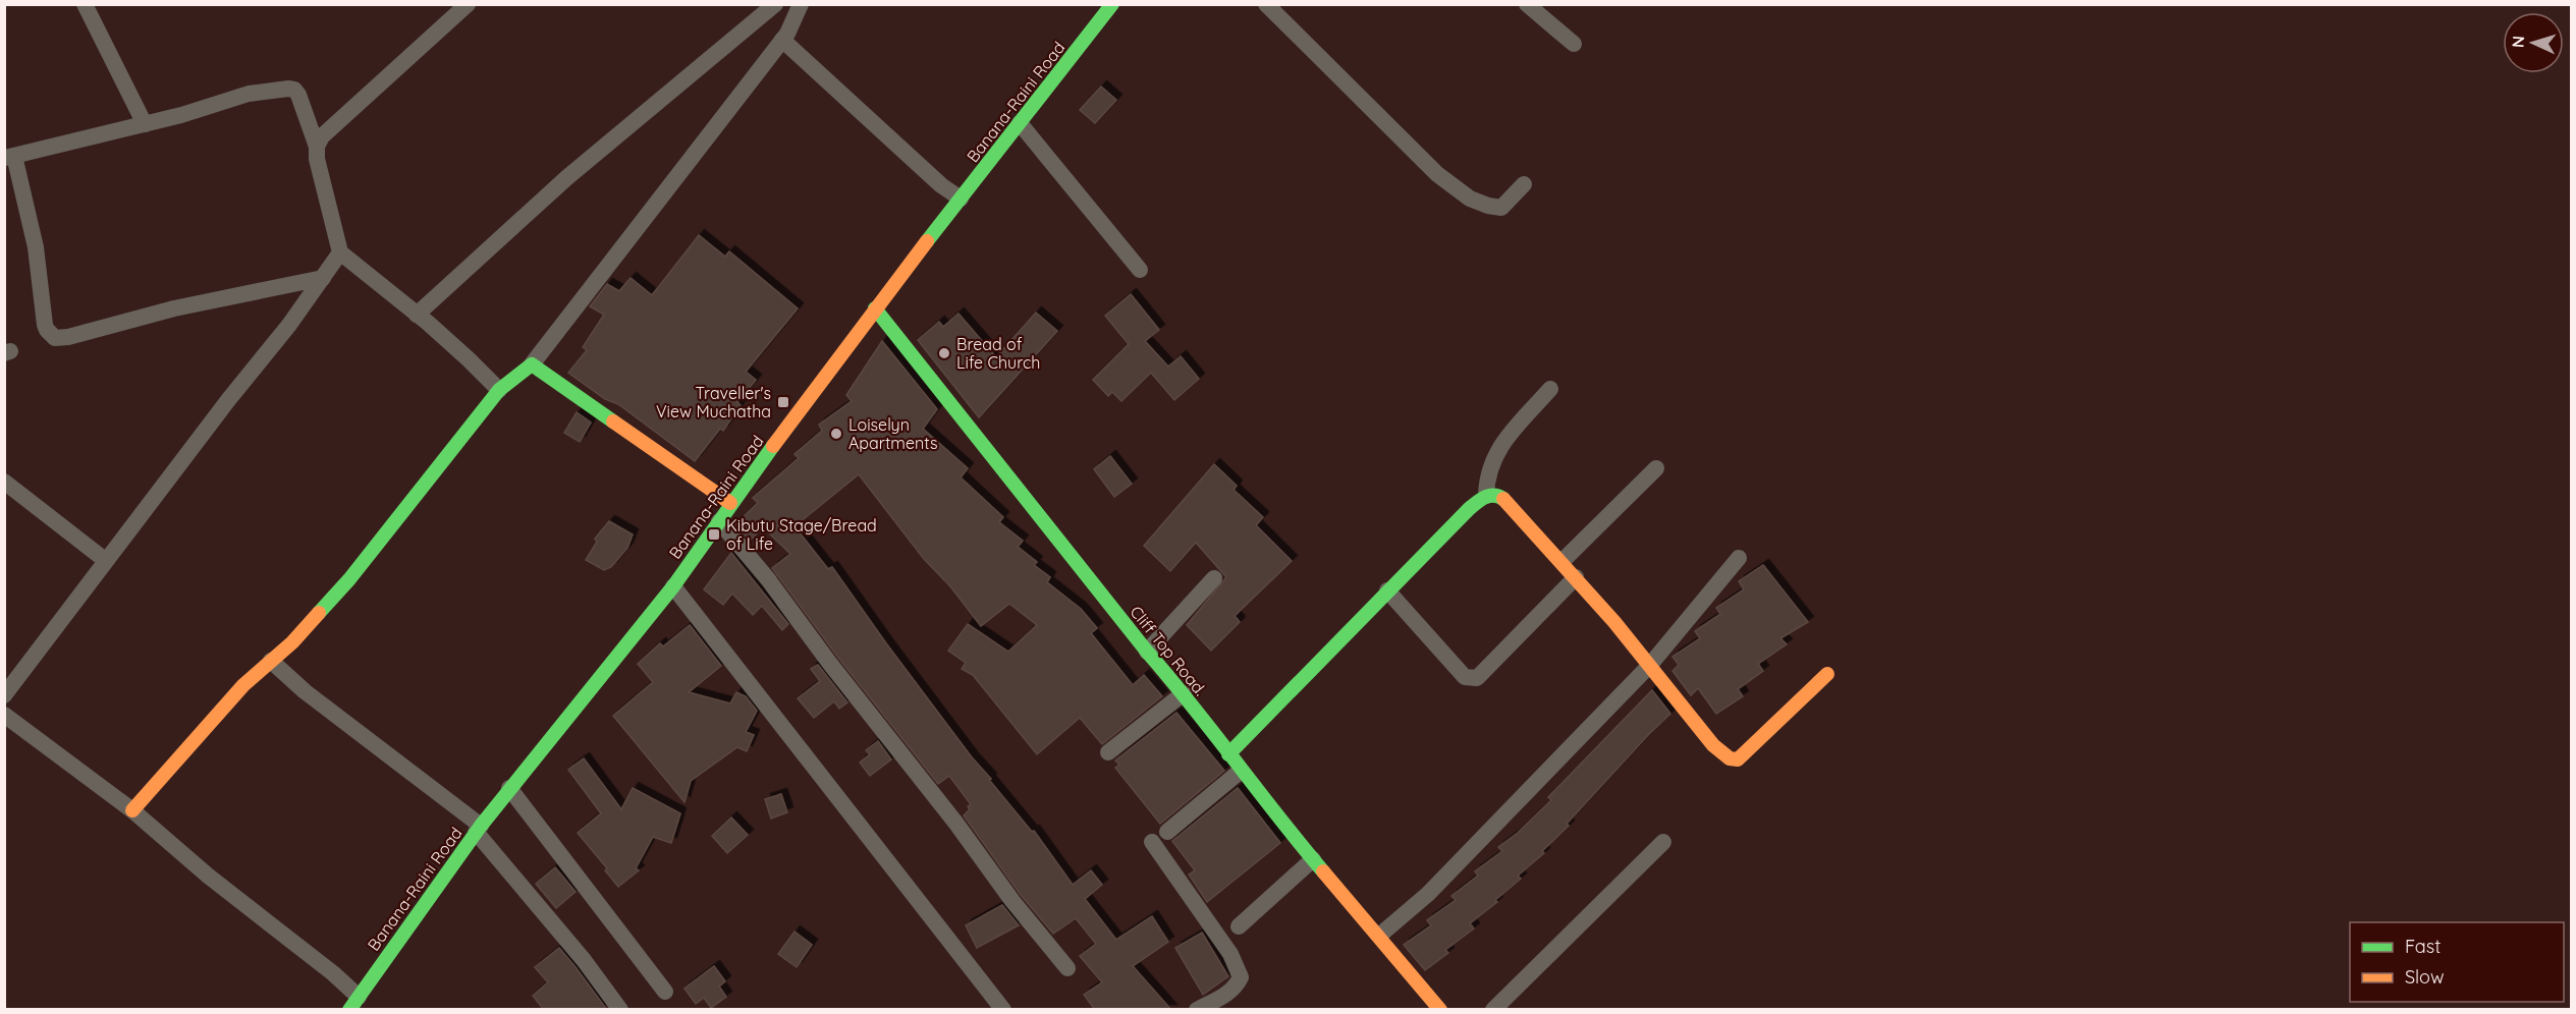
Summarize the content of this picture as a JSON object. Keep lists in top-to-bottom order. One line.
{"streets":{"street":["Banana-Raini Road","Cliff Top Road."]},"crossings":[["Banana-Raini Road","Cliff Top Road."]],"places":{"other":["Bread of Life Church","Loiselyn Apartments"],"transit":["Traveller's View Muchatha","Kibutu Stage/Bread of Life"]},"legend":["Fast","Slow"],"north":"left"}
